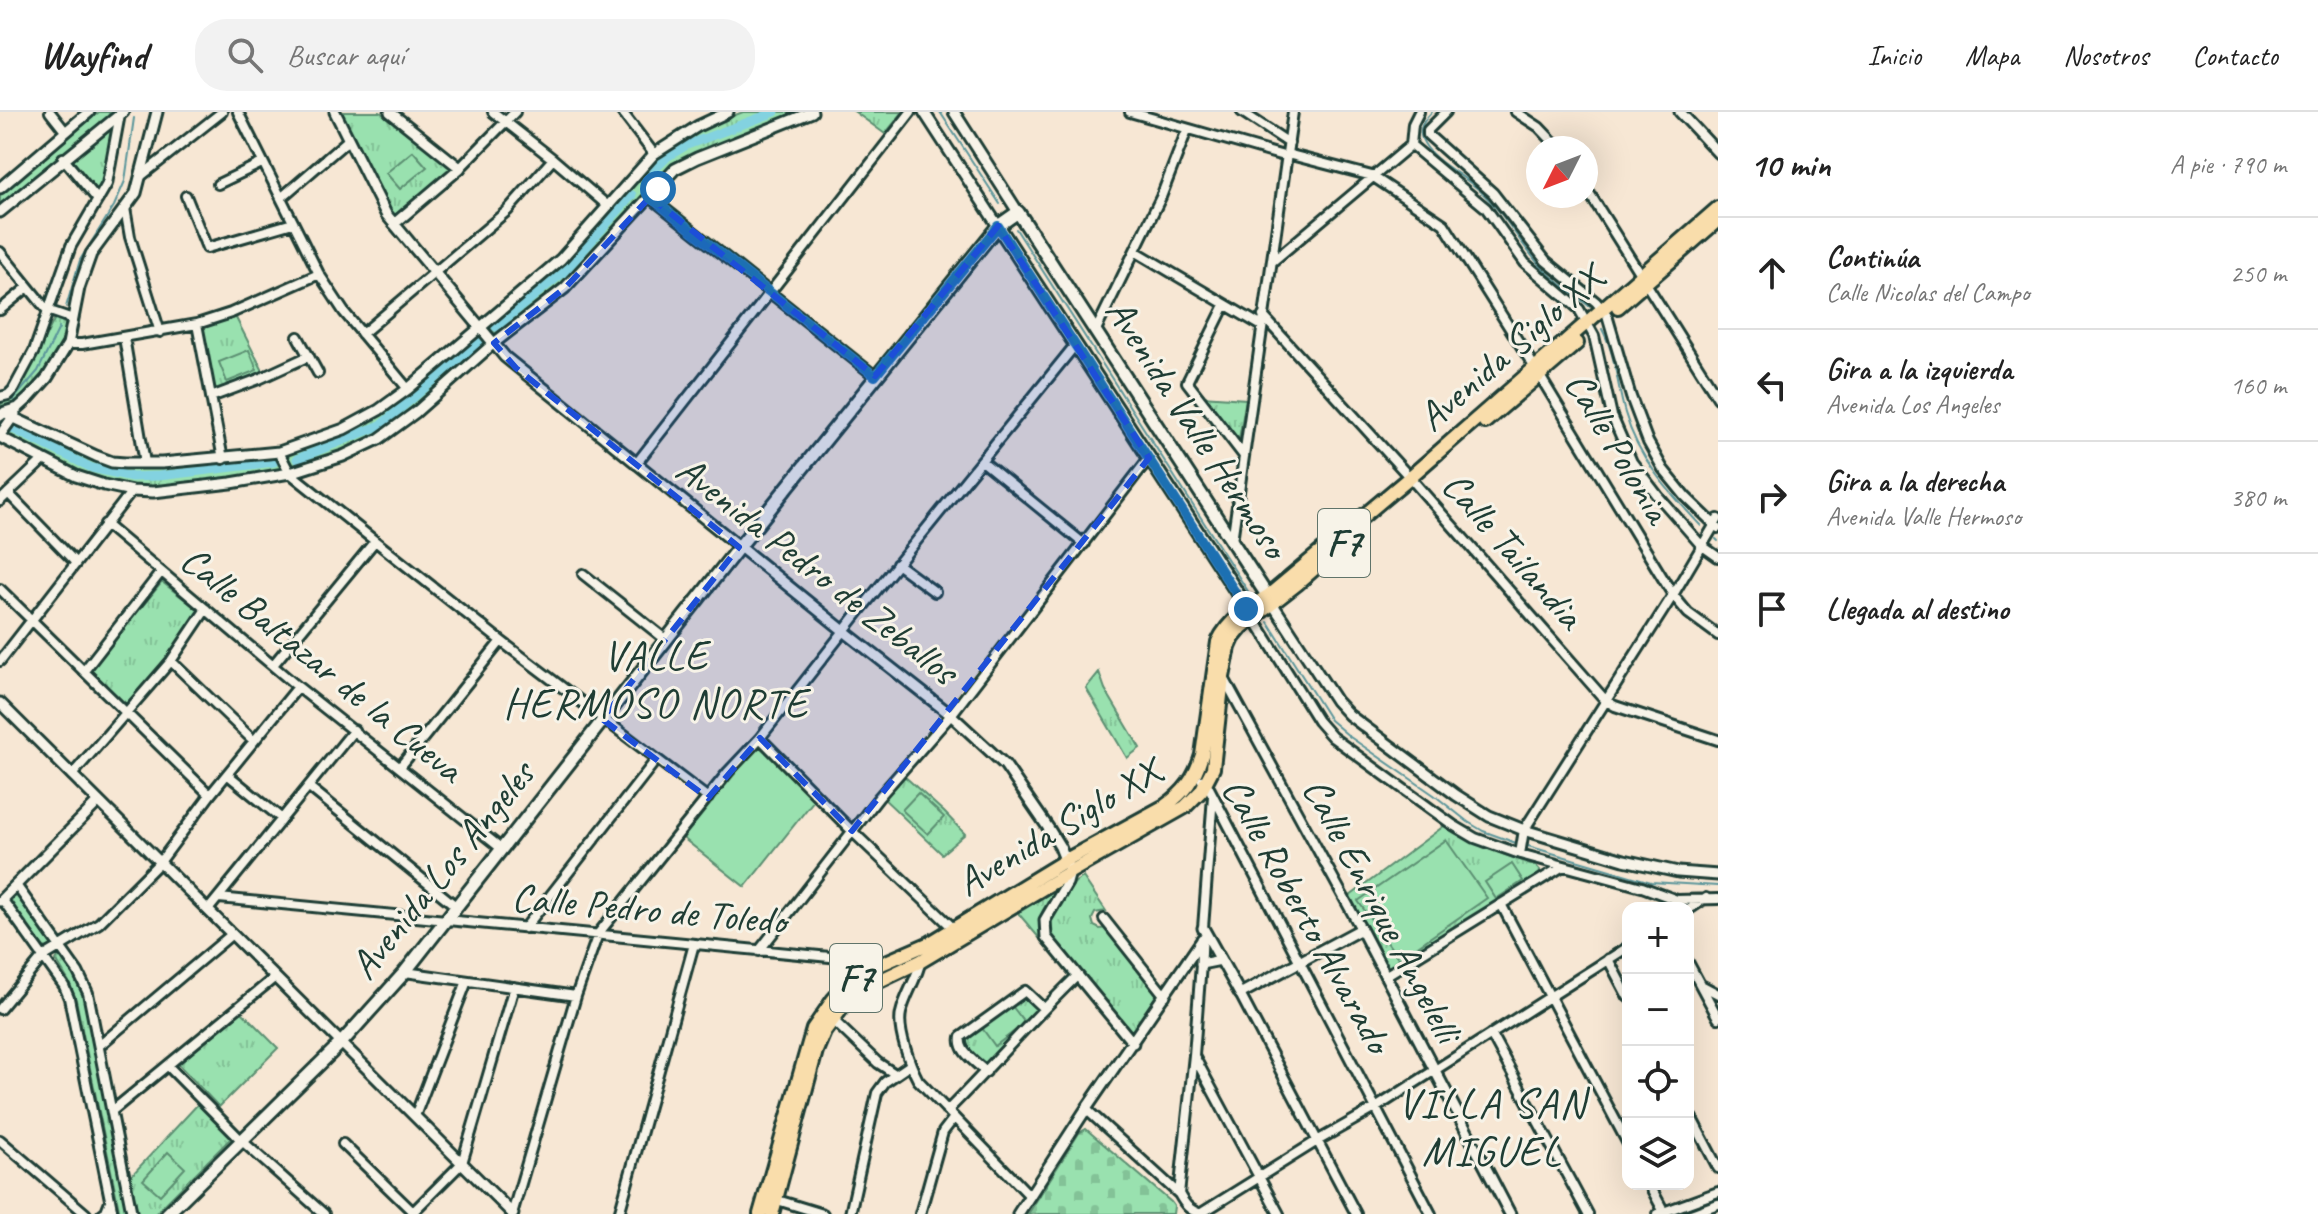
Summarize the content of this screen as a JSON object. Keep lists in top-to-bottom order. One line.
{"streets":{"highway":["Avenida Siglo XX","F7"],"main road":["Avenida Valle Hermoso","Avenida Los Angeles"],"street":["Calle Polonia","Calle Tailandia","Avenida Pedro de Zeballos","Calle Baltazar de la Cueva","Calle Pedro de Toledo","Calle Enrique Angelelli","Calle Roberto Alvarado"]},"crossings":[["Avenida Siglo XX","Avenida Valle Hermoso"],["Avenida Siglo XX","Calle Polonia"],["Avenida Siglo XX","Calle Tailandia"],["Avenida Siglo XX","Avenida Pedro de Zeballos"],["Avenida Siglo XX","Calle Pedro de Toledo"],["Avenida Siglo XX","Calle Enrique Angelelli"],["Avenida Siglo XX","Calle Roberto Alvarado"],["Avenida Valle Hermoso","Avenida Los Angeles"],["Avenida Pedro de Zeballos","Avenida Los Angeles"],["Calle Baltazar de la Cueva","Avenida Los Angeles"],["Avenida Los Angeles","Calle Pedro de Toledo"]],"districts":["VALLE HERMOSO NORTE","VILLA SAN MIGUEL"],"north":"bottom left","page":{"header":"Wayfind","search":"Buscar aquí","nav":["Inicio","Mapa","Nosotros","Contacto"],"heading":["10 min","A pie · 790 m"],"list":[["Continúa","Calle Nicolas del Campo","250 m"],["Gira a la izquierda","Avenida Los Angeles","160 m"],["Gira a la derecha","Avenida Valle Hermoso","380 m"],"Llegada al destino"],"map_buttons":["+","−"]}}
